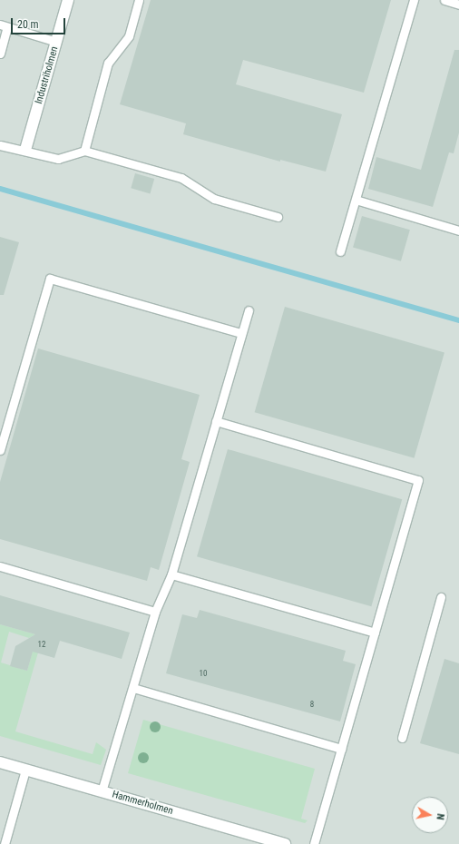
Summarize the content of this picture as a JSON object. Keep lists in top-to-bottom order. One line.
{"streets":{"street":["Industriholmen","Hammerholmen"]},"house_numbers":["12","10","8"],"scale_bar":"20 m","north":"right"}
